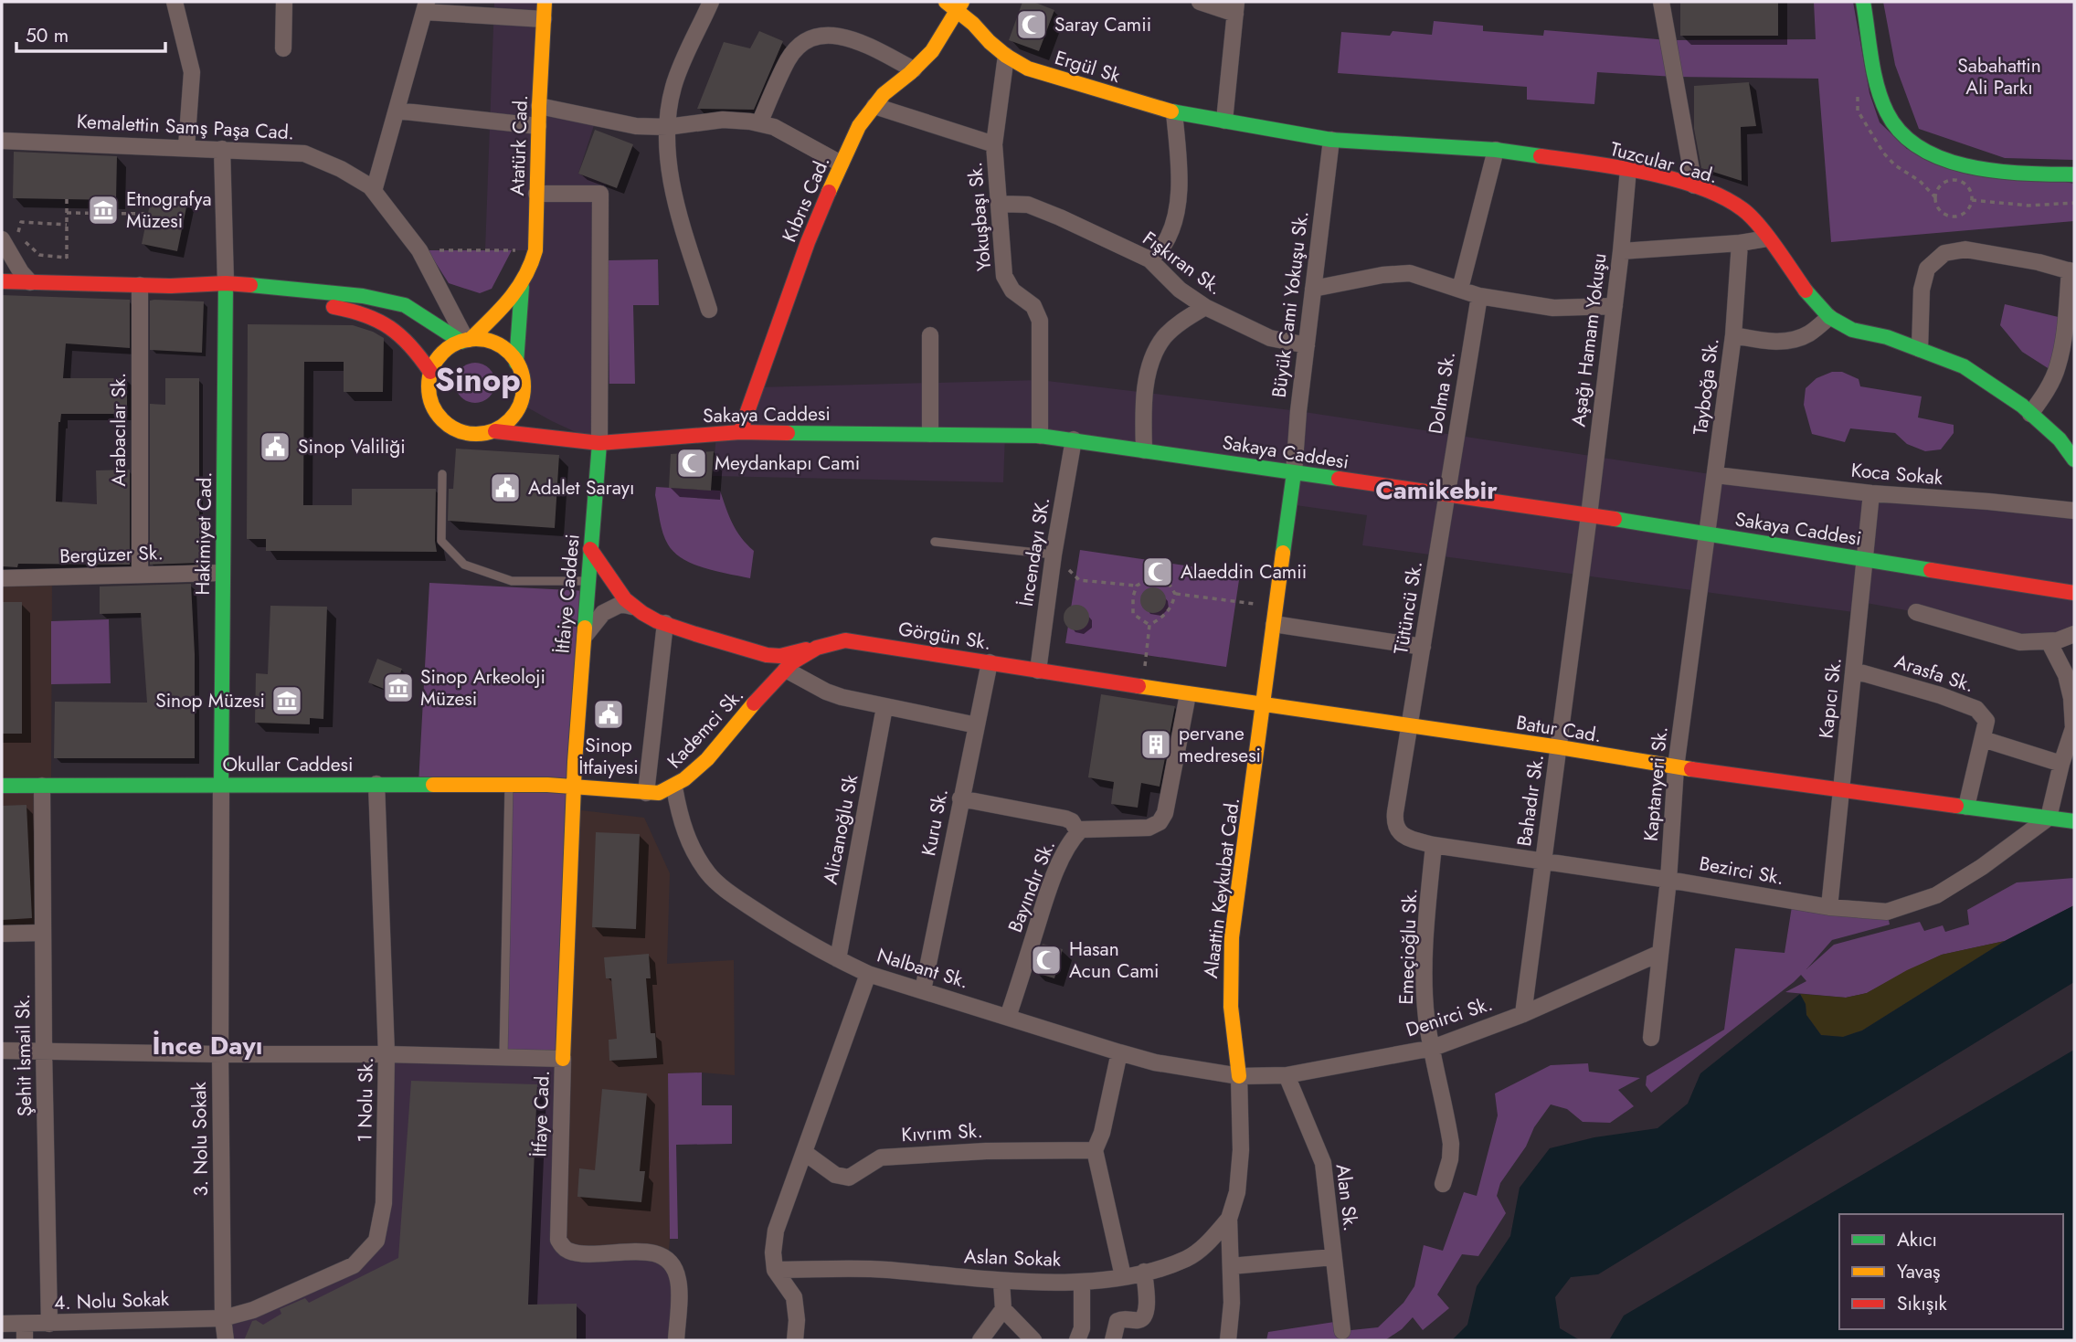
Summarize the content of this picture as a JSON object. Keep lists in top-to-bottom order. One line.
{"streets":{"main road":["Ergül Sk","Atatürk Cad.","Tuzcular Cad.","Kıbrıs Cad.","Sakaya Caddesi","Hakimiyet Cad.","İtfaiye Caddesi","Görgün Sk.","Kademci Sk.","Batur Cad.","Okullar Caddesi","Alaattin Keykubat Cad.","İtfaye Cad."],"street":["Kemalettin Samş Paşa Cad.","Yokuşbaşı Sk.","Fışkıran Sk.","Büyük Cami Yokuşu Sk.","Aşağı Hamam Yokuşu","Tayboğa Sk.","Dolma Sk.","Arabacılar Sk.","Koca Sokak","İncendayı SK.","Bergüzer Sk.","Tütüncü Sk.","Arasfa Sk.","Kapıcı Sk.","Kaptanyeri Sk.","Bahadır Sk.","Kuru Sk.","Alicanoğlu Sk","Bezirci Sk.","Bayındır Sk.","Emeçioğlu Sk.","Nalbant Sk.","Denirci Sk.","Şehit İsmail Sk.","1 Nolu Sk.","Kıvrım Sk.","3. Nolu Sokak","Alan Sk.","Aslan Sokak","4. Nolu Sokak"]},"crossings":[["Ergül Sk","Tuzcular Cad."],["Ergül Sk","Kıbrıs Cad."],["Ergül Sk","Yokuşbaşı Sk."],["Kemalettin Samş Paşa Cad.","Sakaya Caddesi"],["Tuzcular Cad.","Büyük Cami Yokuşu Sk."],["Tuzcular Cad.","Aşağı Hamam Yokuşu"],["Kıbrıs Cad.","Sakaya Caddesi"],["Yokuşbaşı Sk.","Fışkıran Sk."],["Yokuşbaşı Sk.","Sakaya Caddesi"],["Fışkıran Sk.","Büyük Cami Yokuşu Sk."],["Büyük Cami Yokuşu Sk.","Sakaya Caddesi"],["Büyük Cami Yokuşu Sk.","Alaattin Keykubat Cad."],["Aşağı Hamam Yokuşu","Sakaya Caddesi"],["Aşağı Hamam Yokuşu","Bahadır Sk."],["Tayboğa Sk.","Sakaya Caddesi"],["Tayboğa Sk.","Koca Sokak"],["Tayboğa Sk.","Kaptanyeri Sk."],["Dolma Sk.","Sakaya Caddesi"],["Dolma Sk.","Tütüncü Sk."],["Sakaya Caddesi","İncendayı SK."],["Sakaya Caddesi","İtfaiye Caddesi"],["Sakaya Caddesi","Tütüncü Sk."],["Sakaya Caddesi","Kapıcı Sk."],["Sakaya Caddesi","Kaptanyeri Sk."],["Sakaya Caddesi","Bahadır Sk."],["Sakaya Caddesi","Alaattin Keykubat Cad."],["Arabacılar Sk.","Bergüzer Sk."],["Koca Sokak","Kapıcı Sk."],["Hakimiyet Cad.","Bergüzer Sk."],["Hakimiyet Cad.","Okullar Caddesi"],["Hakimiyet Cad.","3. Nolu Sokak"],["İncendayı SK.","Görgün Sk."],["İncendayı SK.","Batur Cad."],["İtfaiye Caddesi","Kademci Sk."],["İtfaiye Caddesi","Okullar Caddesi"],["İtfaiye Caddesi","İtfaye Cad."],["Tütüncü Sk.","Batur Cad."],["Tütüncü Sk.","Bezirci Sk."],["Görgün Sk.","Kademci Sk."],["Görgün Sk.","Batur Cad."],["Görgün Sk.","Kuru Sk."],["Arasfa Sk.","Kapıcı Sk."],["Arasfa Sk.","Batur Cad."],["Kapıcı Sk.","Batur Cad."],["Kapıcı Sk.","Bezirci Sk."],["Kademci Sk.","Okullar Caddesi"],["Kademci Sk.","Nalbant Sk."],["Kademci Sk.","İtfaye Cad."],["Batur Cad.","Kaptanyeri Sk."],["Batur Cad.","Bahadır Sk."],["Batur Cad.","Bezirci Sk."],["Batur Cad.","Bayındır Sk."],["Batur Cad.","Alaattin Keykubat Cad."],["Okullar Caddesi","Şehit İsmail Sk."],["Okullar Caddesi","1 Nolu Sk."],["Okullar Caddesi","İtfaye Cad."],["Okullar Caddesi","3. Nolu Sokak"],["Kaptanyeri Sk.","Bezirci Sk."],["Kaptanyeri Sk.","Denirci Sk."],["Bahadır Sk.","Bezirci Sk."],["Bahadır Sk.","Denirci Sk."],["Kuru Sk.","Nalbant Sk."],["Alicanoğlu Sk","Nalbant Sk."],["Bezirci Sk.","Emeçioğlu Sk."],["Bayındır Sk.","Nalbant Sk."],["Alaattin Keykubat Cad.","Nalbant Sk."],["Alaattin Keykubat Cad.","Denirci Sk."],["Emeçioğlu Sk.","Denirci Sk."],["Nalbant Sk.","Denirci Sk."],["Denirci Sk.","Alan Sk."],["Şehit İsmail Sk.","4. Nolu Sokak"],["1 Nolu Sk.","3. Nolu Sokak"],["1 Nolu Sk.","4. Nolu Sokak"],["3. Nolu Sokak","4. Nolu Sokak"]],"districts":["Sinop","Camikebir","İnce Dayı"],"parks":["Sabahattin Ali Parkı"],"places":{"mosque":["Saray Camii","Meydankapı Cami","Alaeddin Camii","Hasan Acun Cami"],"museum":["Etnografya Müzesi","Sinop Arkeoloji Müzesi","Sinop Müzesi"],"public building":["Sinop Valiliği","Adalet Sarayı","Sinop İtfaiyesi"],"building":["pervane medresesi"]},"legend":["Akıcı","Yavaş","Sıkışık"],"scale_bar":"50 m"}
